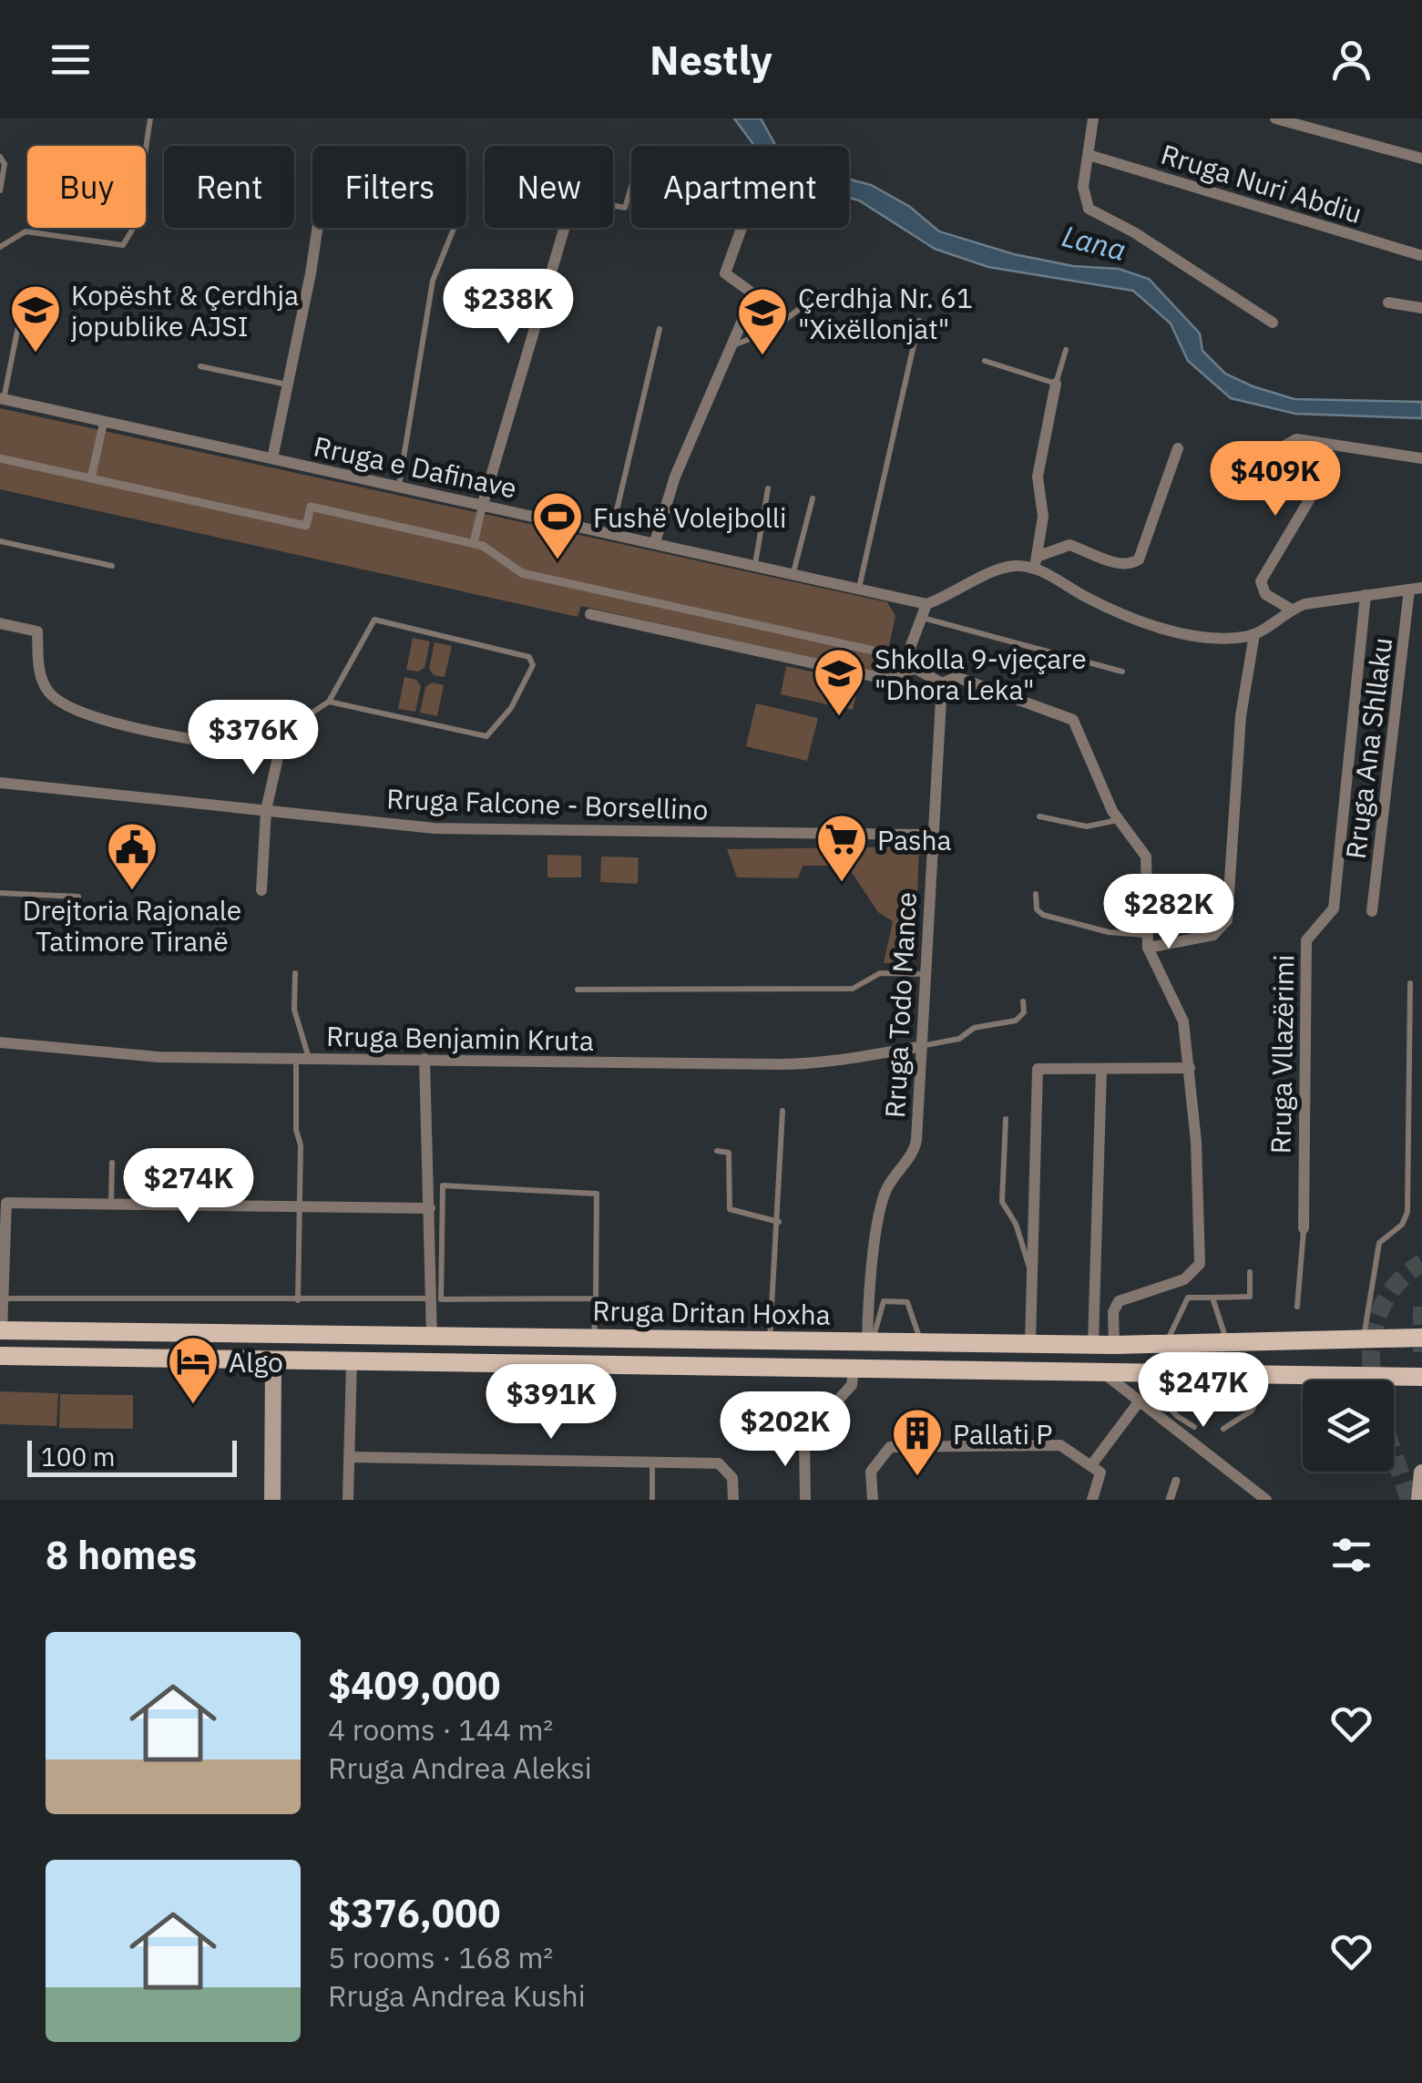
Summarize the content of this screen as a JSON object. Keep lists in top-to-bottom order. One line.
{"streets":{"main road":["Rruga Dritan Hoxha"],"street":["Rruga Nuri Abdiu","Rruga e Dafinave","Rruga Ana Shllaku","Rruga Falcone - Borsellino","Rruga Todo Mance","Rruga Benjamin Kruta","Rruga Vllazërimi"]},"crossings":[["Rruga Falcone - Borsellino","Rruga Todo Mance"],["Rruga Todo Mance","Rruga Benjamin Kruta"],["Rruga Todo Mance","Rruga Dritan Hoxha"]],"water":["Lana"],"places":{"school or university":["Kopësht & Çerdhja jopublike AJSI","Çerdhja Nr. 61 \"Xixëllonjat\"","Shkolla 9-vjeçare \"Dhora Leka\""],"sports":["Fushë Volejbolli"],"supermarket":["Pasha"],"public building":["Drejtoria Rajonale Tatimore Tiranë"],"hotel":["Algo"],"building":["Pallati P"]},"scale_bar":"100 m","page":{"header":"Nestly","chip":["Buy","Rent","Filters","New","Apartment"],"price":["$238K","$409K","$376K","$282K","$274K","$247K","$391K","$202K"],"scale":"100 m","heading":"8 homes","list":[{"name":"$409,000","note":"4 rooms · 144 m² · Rruga Andrea Aleksi"},{"name":"$376,000","note":"5 rooms · 168 m² · Rruga Andrea Kushi"}]}}
